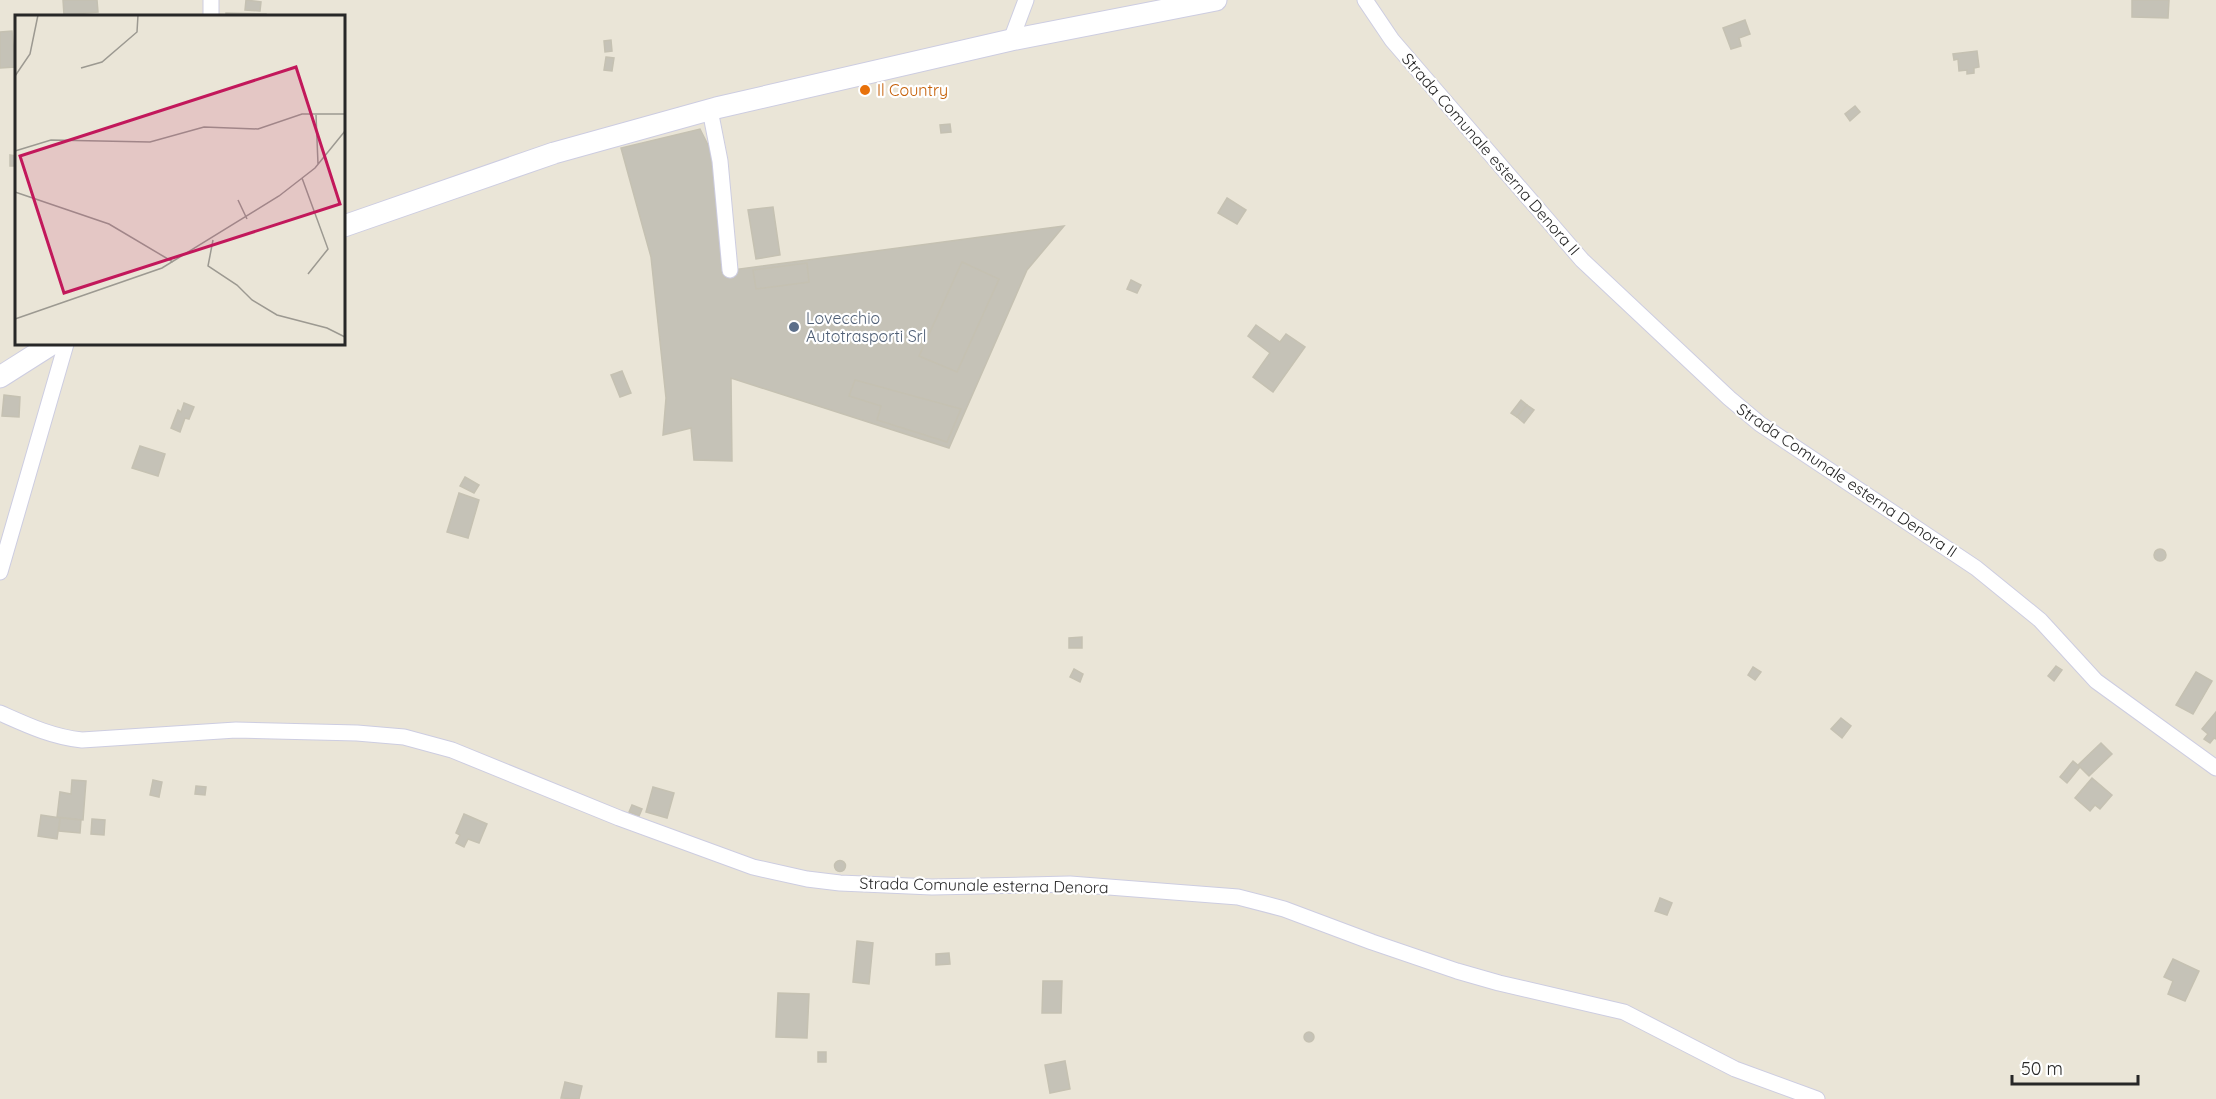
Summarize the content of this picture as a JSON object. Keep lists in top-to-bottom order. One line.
{"streets":{"street":["Strada Comunale esterna Denora II","Strada Comunale esterna Denora"]},"places":["Il Country","Lovecchio Autotrasporti Srl"],"scale_bar":"50 m"}
